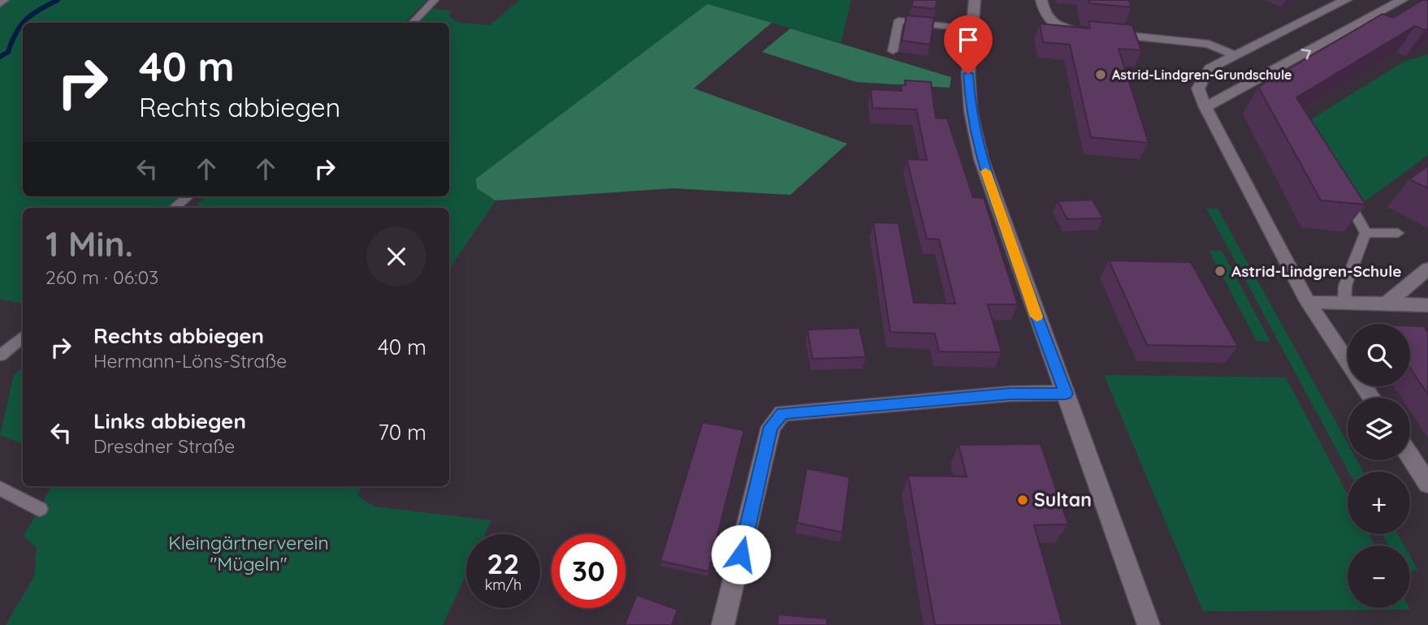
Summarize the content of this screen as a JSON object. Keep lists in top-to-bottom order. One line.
{"parks":["Kleingärtnerverein \"Mügeln\""],"places":["Astrid-Lindgren-Grundschule","Astrid-Lindgren-Schule","Sultan"],"page":{"turn":["40 m","Rechts abbiegen"],"heading":["1 Min.","260 m · 06:03"],"list":[{"name":"Rechts abbiegen","note":"Hermann-Löns-Straße","value":"40 m"},{"name":"Links abbiegen","note":"Dresdner Straße","value":"70 m"}],"map_buttons":["+","−"],"speed":"22 km/h","limit":"30"}}
